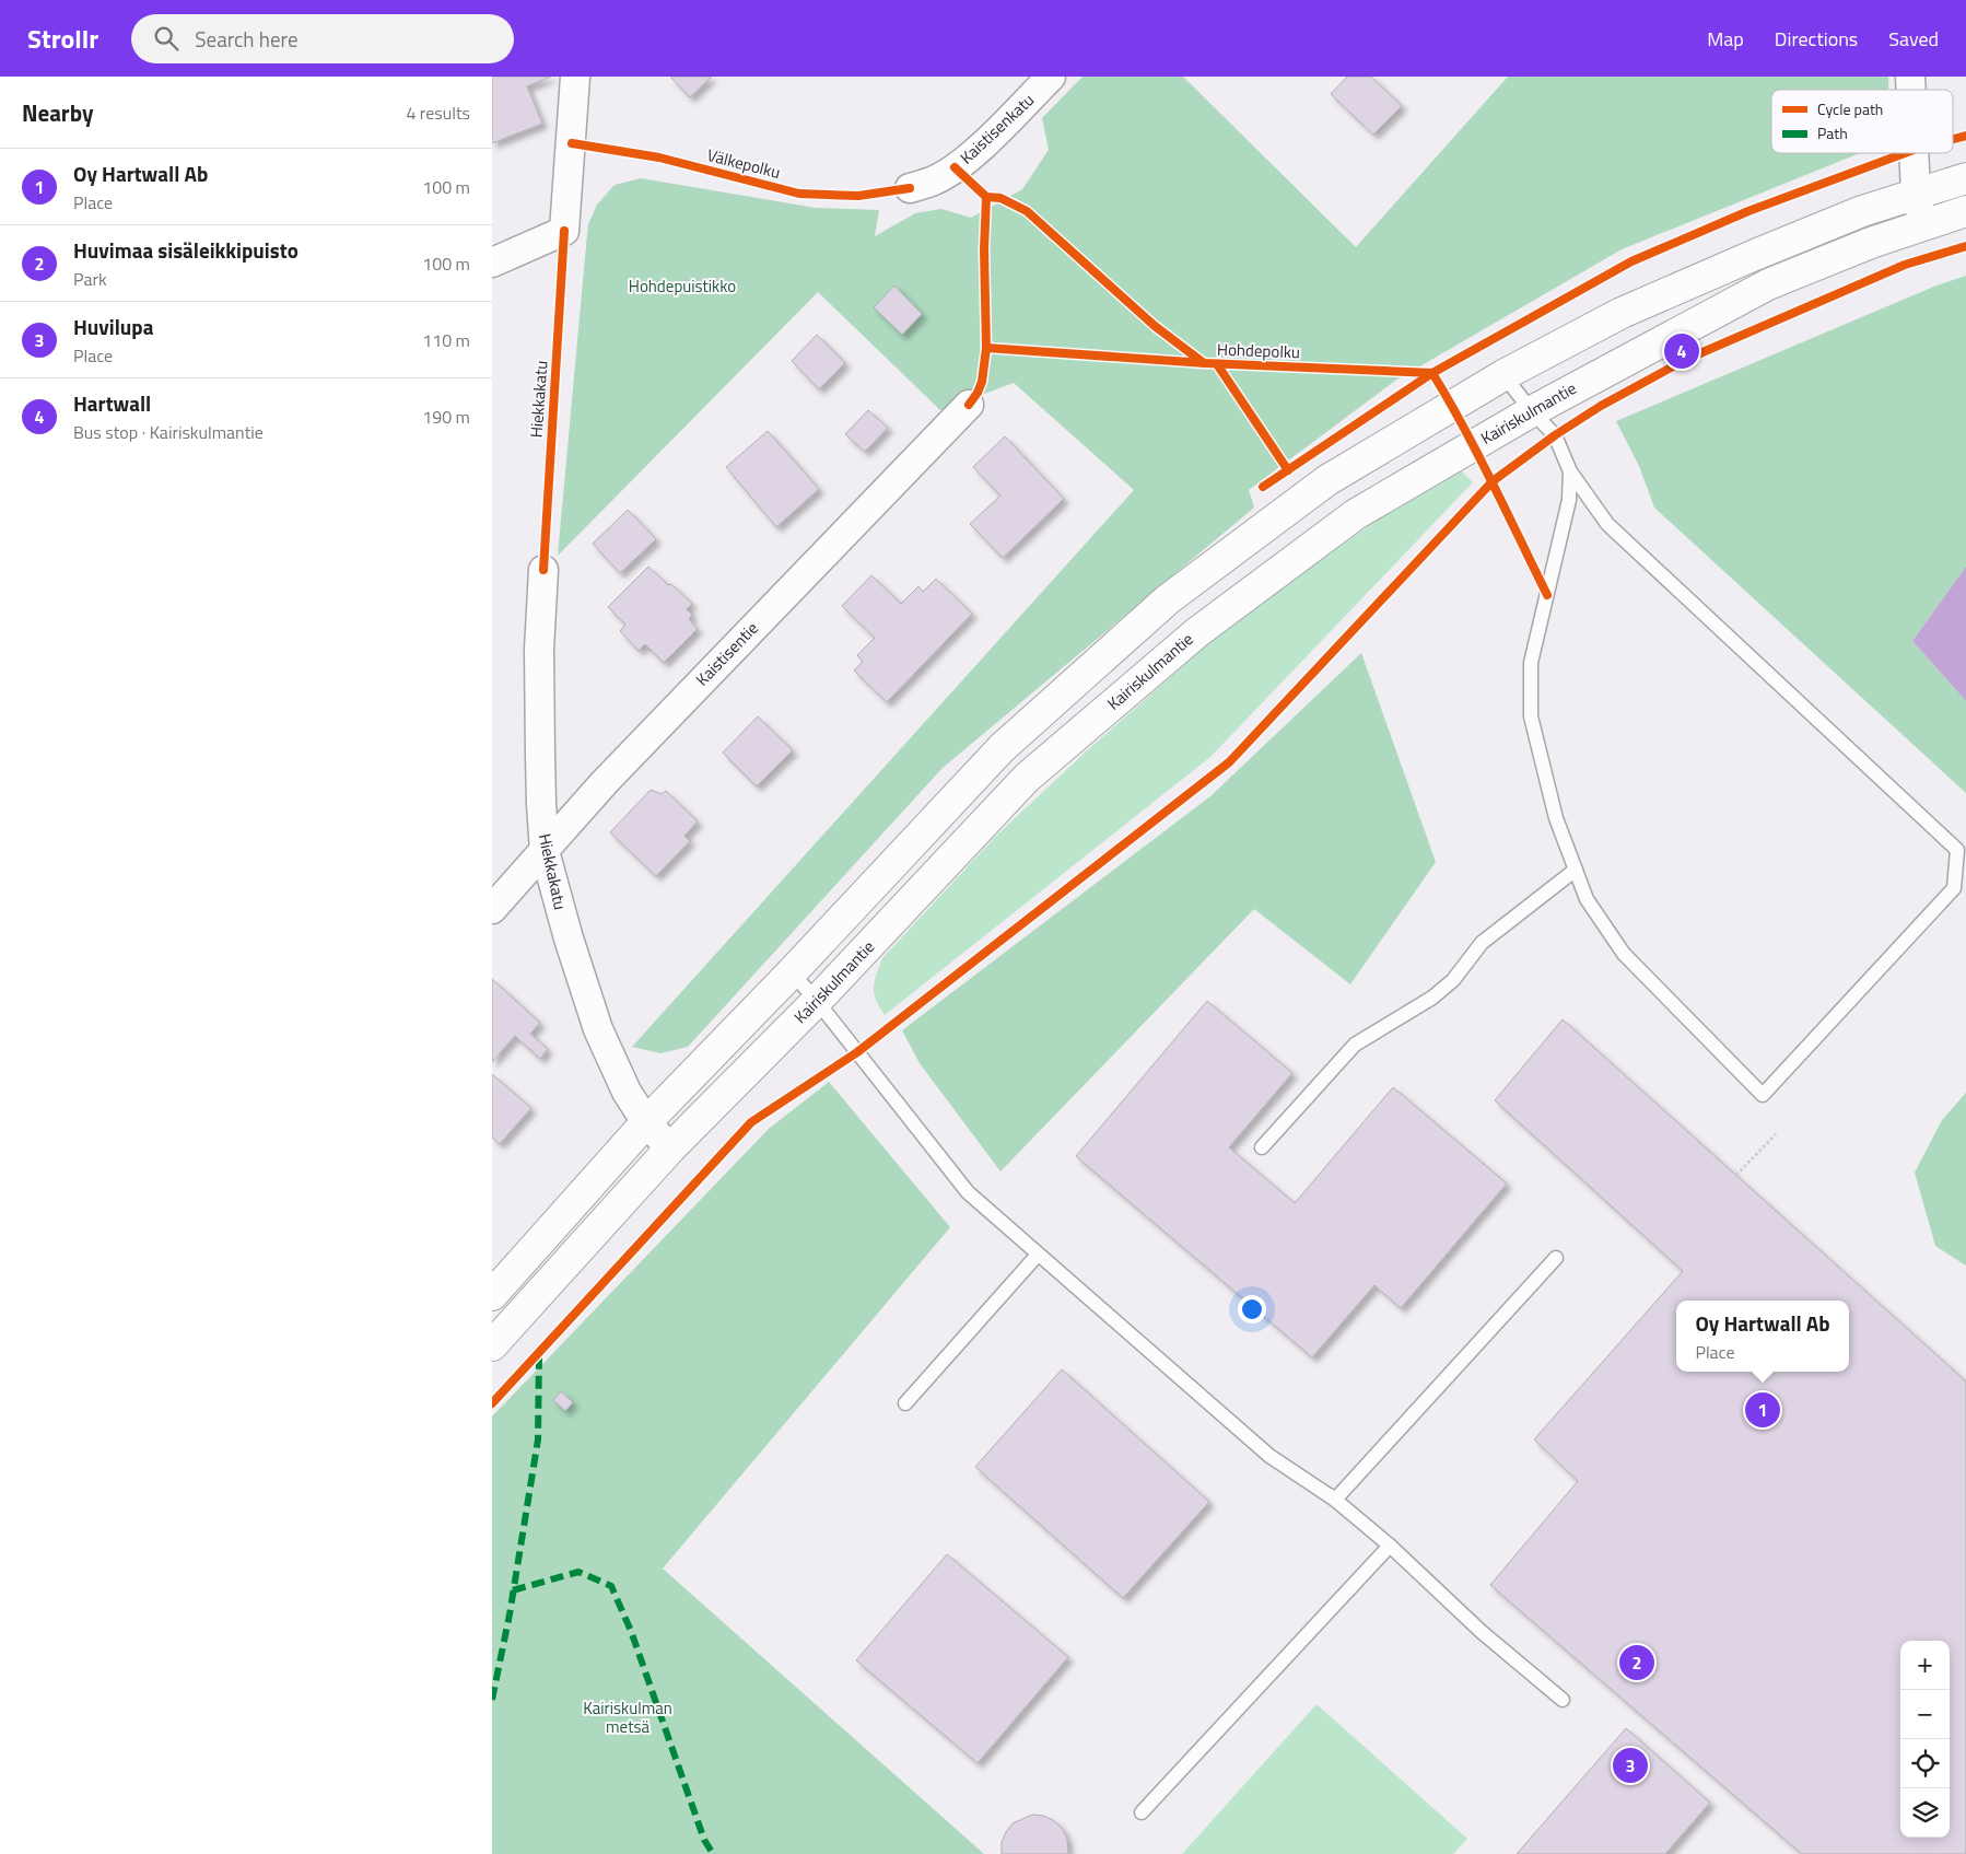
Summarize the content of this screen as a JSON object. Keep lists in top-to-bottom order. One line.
{"streets":{"street":["Kaistisenkatu","Hiekkakatu","Kairiskulmantie","Kaistisentie"],"cycle path":["Välkepolku","Hohdepolku"]},"crossings":[["Hiekkakatu","Kairiskulmantie"],["Hiekkakatu","Kaistisentie"]],"parks":["Hohdepuistikko","Kairiskulman metsä"],"legend":["Cycle path","Path"],"page":{"header":"Strollr","search":"Search here","nav":["Map","Directions","Saved"],"heading":["Nearby","4 results"],"list":[{"mark":"1","name":"Oy Hartwall Ab","note":"Place","value":"100 m"},{"mark":"2","name":"Huvimaa sisäleikkipuisto","note":"Park","value":"100 m"},{"mark":"3","name":"Huvilupa","note":"Place","value":"110 m"},{"mark":"4","name":"Hartwall","note":"Bus stop · Kairiskulmantie","value":"190 m"}],"pins":["4","1","2","3"],"popup":["Oy Hartwall Ab","Place"],"map_buttons":["+","−"]}}
